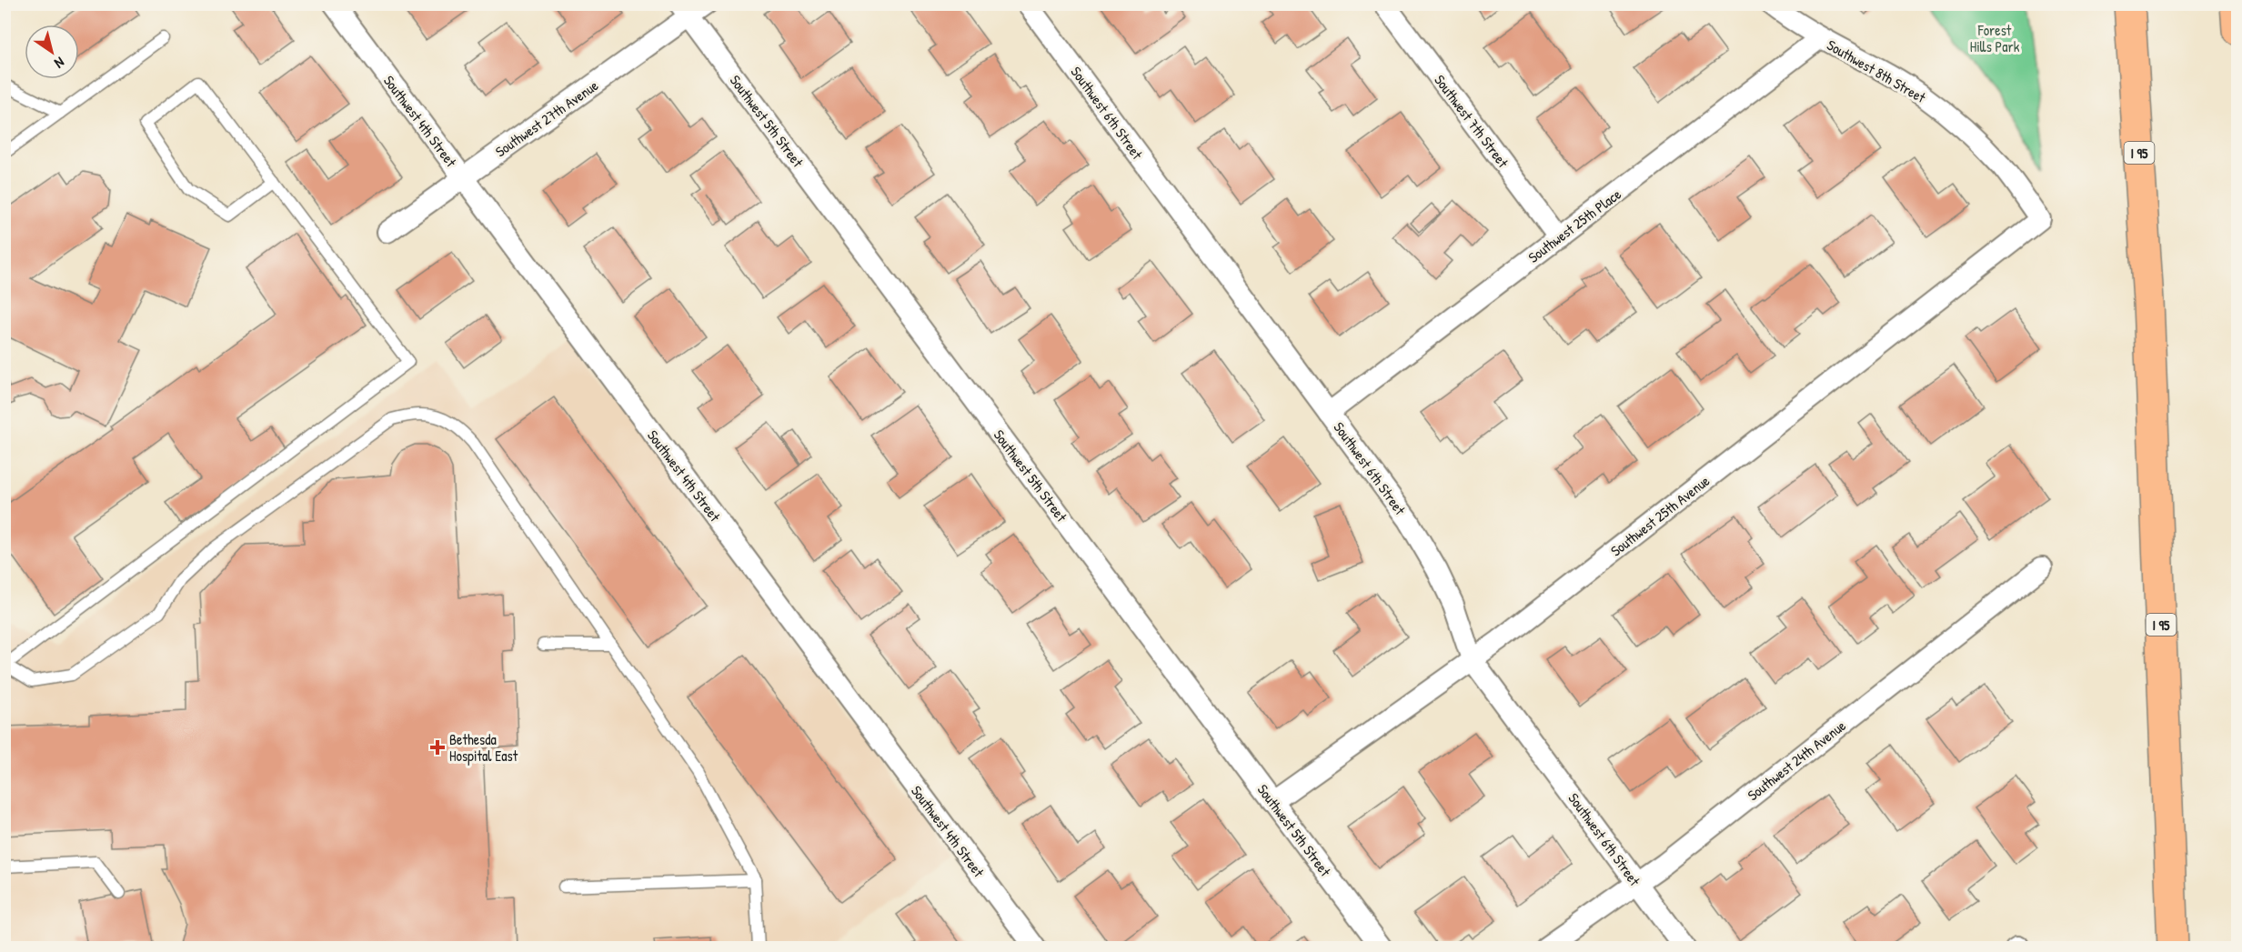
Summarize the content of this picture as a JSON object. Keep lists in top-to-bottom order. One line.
{"streets":{"highway":["I 95"],"street":["Southwest 8th Street","Southwest 6th Street","Southwest 27th Avenue","Southwest 4th Street","Southwest 5th Street","Southwest 7th Street","Southwest 25th Place","Southwest 25th Avenue","Southwest 24th Avenue"]},"crossings":[["Southwest 8th Street","Southwest 25th Place"],["Southwest 8th Street","Southwest 25th Avenue"],["Southwest 6th Street","Southwest 25th Place"],["Southwest 6th Street","Southwest 25th Avenue"],["Southwest 6th Street","Southwest 24th Avenue"],["Southwest 27th Avenue","Southwest 4th Street"],["Southwest 27th Avenue","Southwest 5th Street"],["Southwest 5th Street","Southwest 25th Avenue"],["Southwest 7th Street","Southwest 25th Place"]],"parks":["Forest Hills Park"],"places":{"health":["Bethesda Hospital East"]},"north":"bottom right"}
